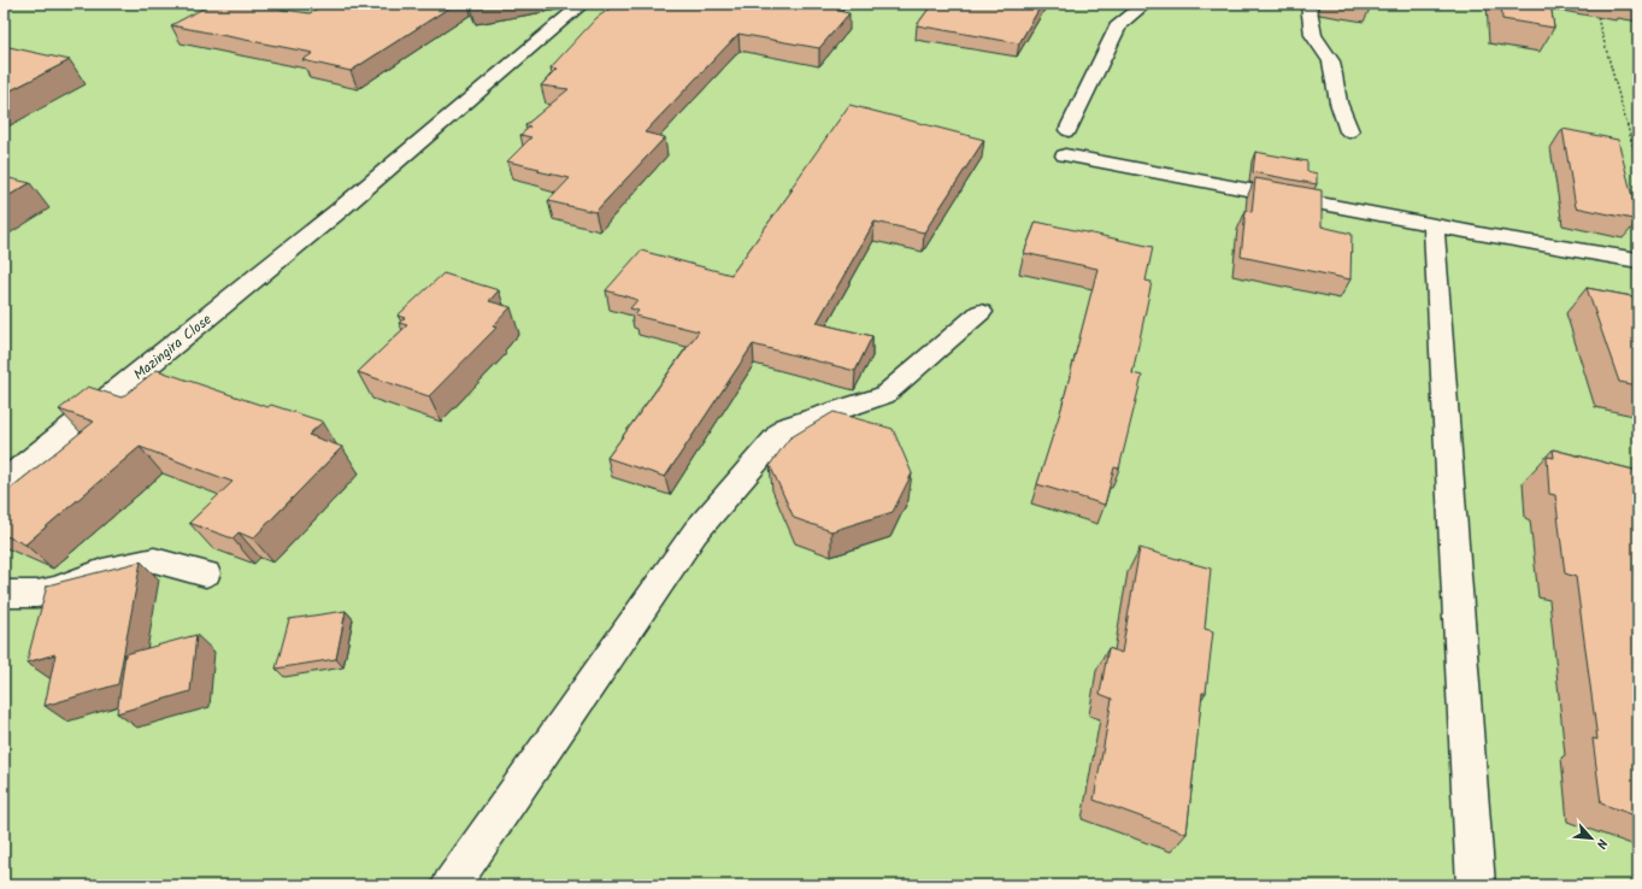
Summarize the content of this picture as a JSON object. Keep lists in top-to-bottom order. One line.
{"streets":{"street":["Mazingira Close"]},"north":"bottom right"}
